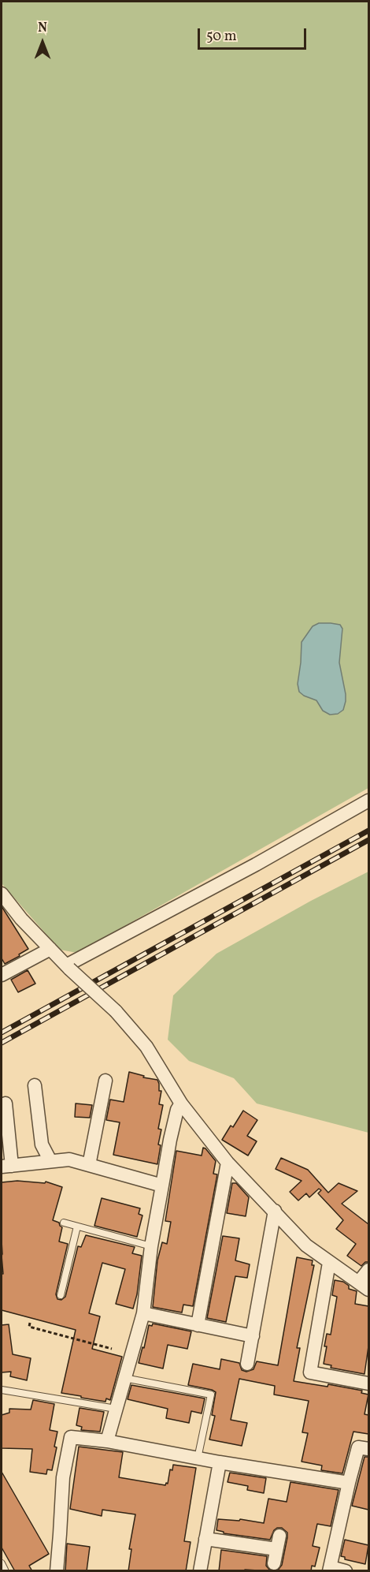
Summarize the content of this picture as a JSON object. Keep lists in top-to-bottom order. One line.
{"scale_bar":"50 m","north":"top"}
